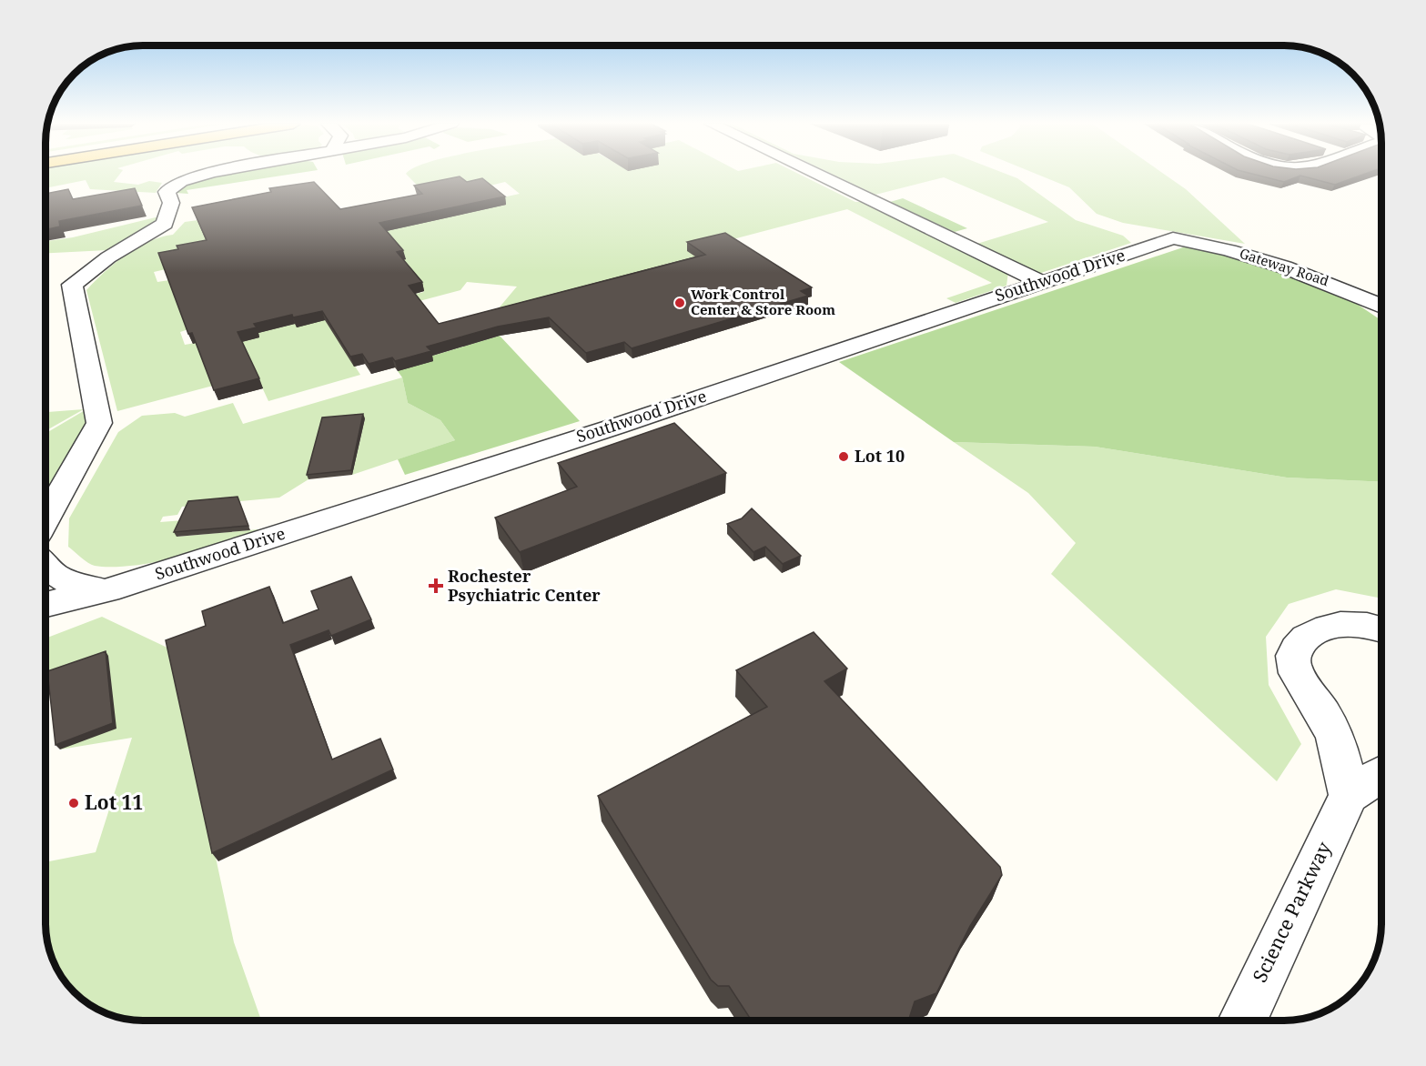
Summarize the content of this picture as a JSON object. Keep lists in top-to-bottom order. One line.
{"streets":{"street":["Gateway Road","Southwood Drive","Science Parkway"]},"crossings":[["Gateway Road","Southwood Drive"]],"places":{"other":["Work Control Center & Store Room","Lot 10","Lot 11"],"health":["Rochester Psychiatric Center"]}}
